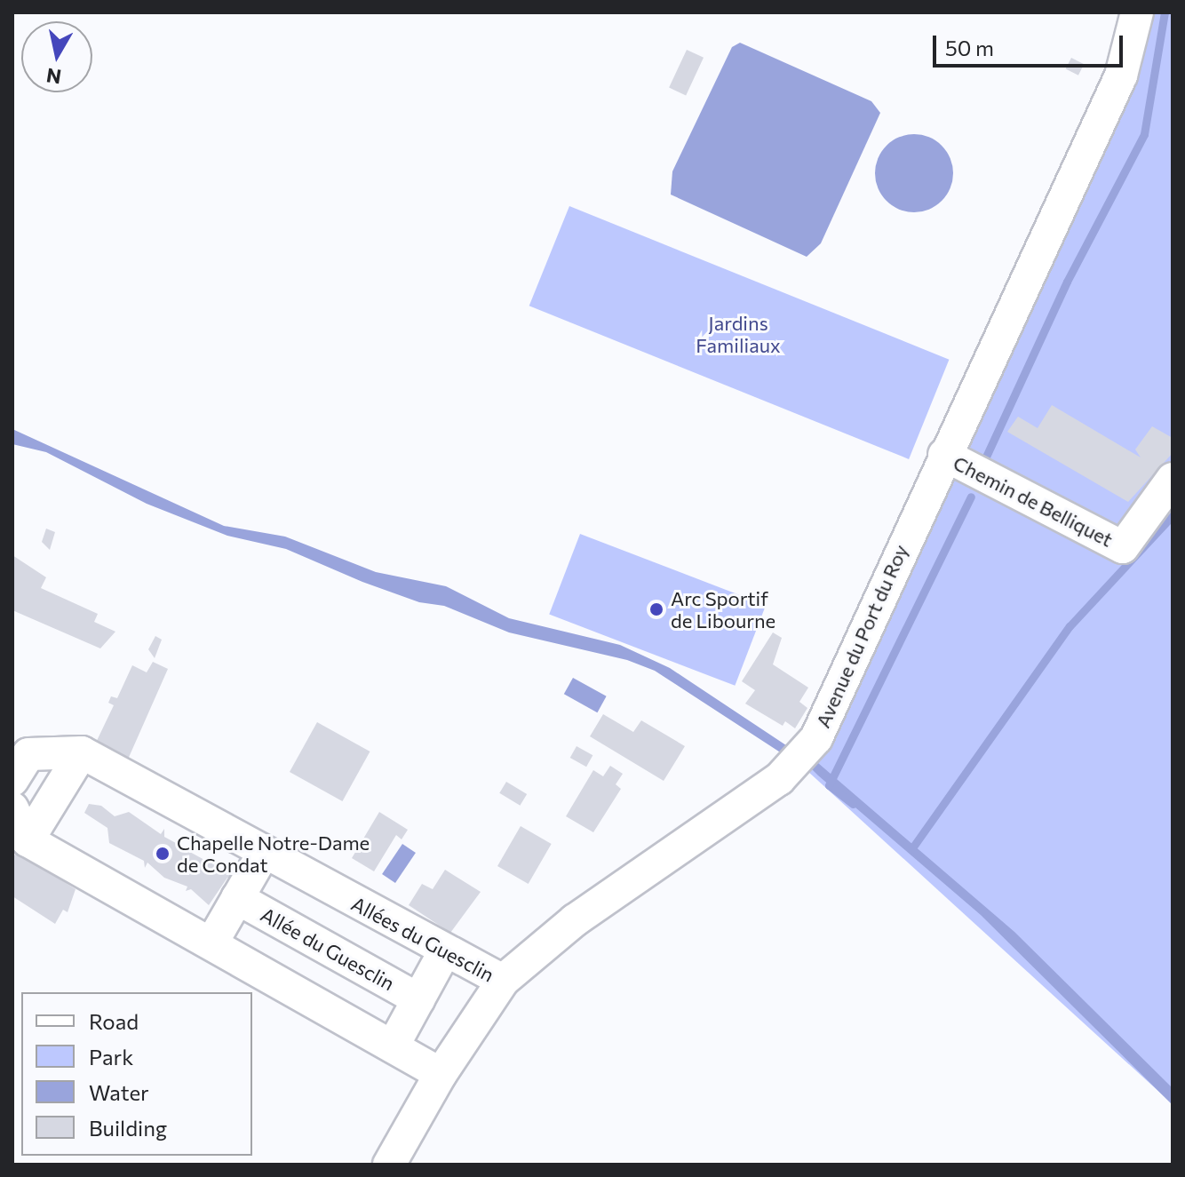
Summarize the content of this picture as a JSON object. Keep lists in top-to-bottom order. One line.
{"streets":{"street":["Chemin de Belliquet","Avenue du Port du Roy","Allées du Guesclin","Allée du Guesclin"]},"crossings":[["Chemin de Belliquet","Avenue du Port du Roy"],["Avenue du Port du Roy","Allées du Guesclin"],["Allées du Guesclin","Allée du Guesclin"]],"parks":["Jardins Familiaux"],"places":["Arc Sportif de Libourne","Chapelle Notre-Dame de Condat"],"legend":["Road","Park","Water","Building"],"scale_bar":"50 m","north":"bottom"}
